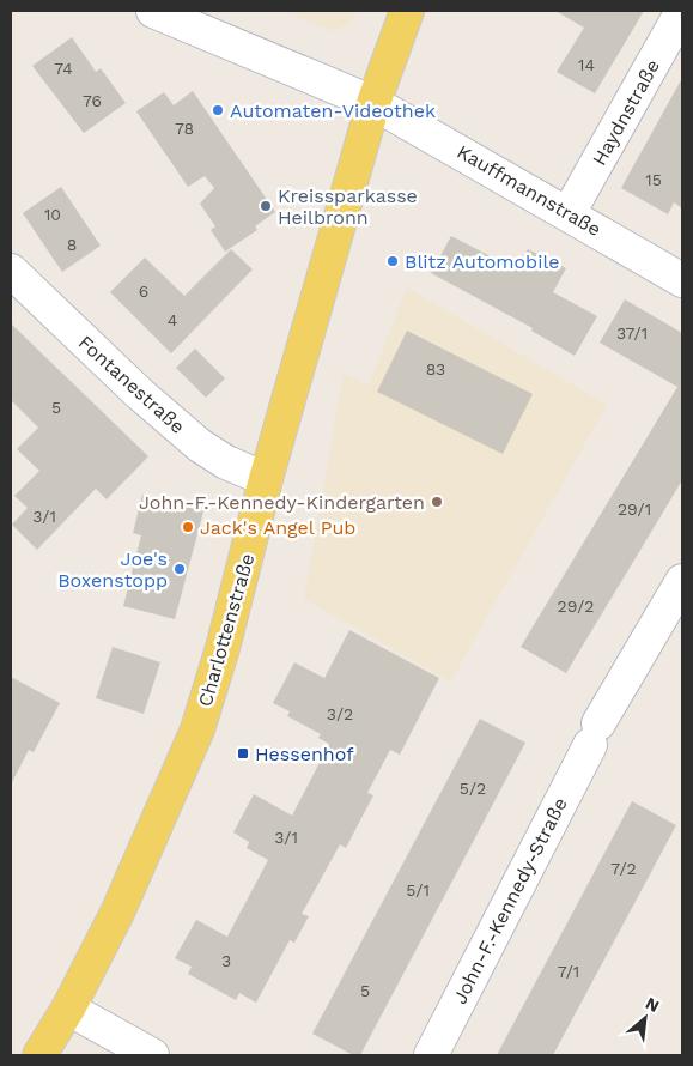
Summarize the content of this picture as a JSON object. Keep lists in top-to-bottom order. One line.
{"streets":{"main road":["Charlottenstraße"],"street":["Haydnstraße","Kauffmannstraße","Fontanestraße","John-F.-Kennedy-Straße"]},"crossings":[["Haydnstraße","Kauffmannstraße"],["Kauffmannstraße","Charlottenstraße"],["Fontanestraße","Charlottenstraße"]],"places":{"other":["Automaten-Videothek","Kreissparkasse Heilbronn","Blitz Automobile","John-F.-Kennedy-Kindergarten","Jack's Angel Pub","Joe's Boxenstopp"],"transit":["Hessenhof"]},"house_numbers":["14","74","76","78","15","10","8","6","4","37/1","83","5","29/1","3/1","29/2","3/2","5/2","3/1","7/2","5/1","3","7/1","5"],"north":"top right"}
